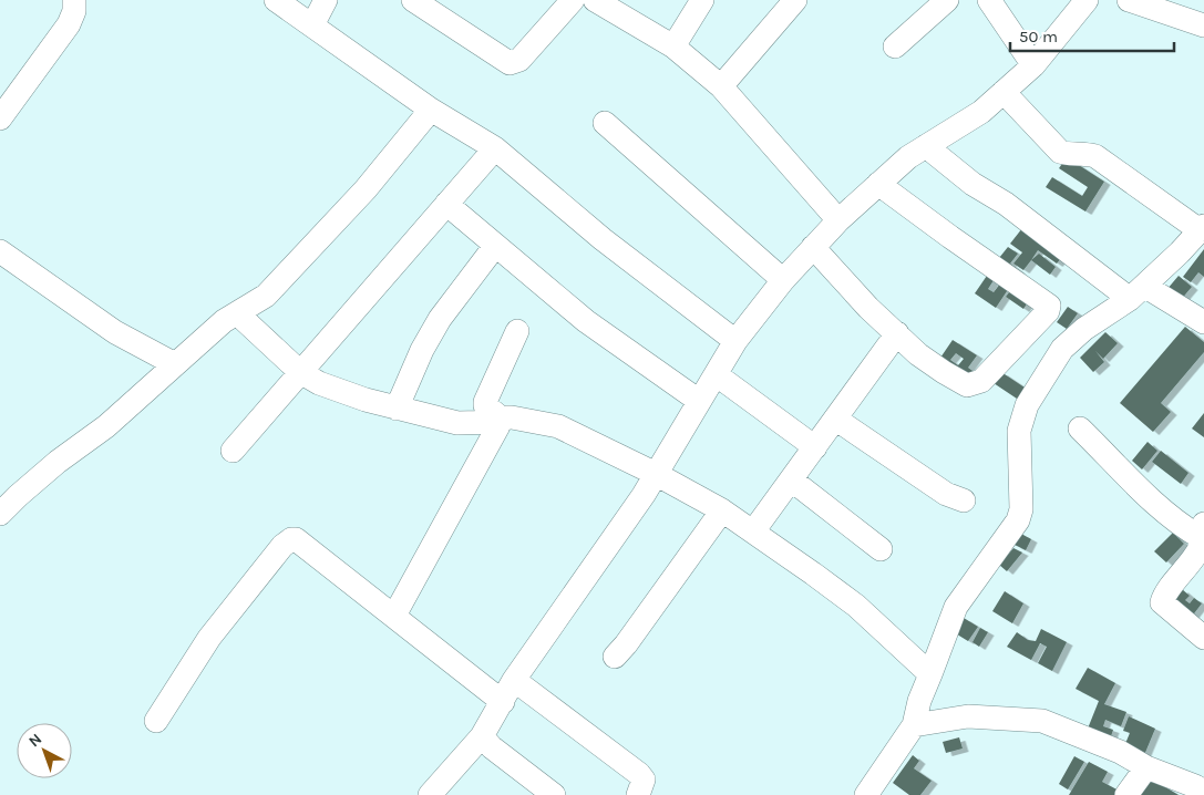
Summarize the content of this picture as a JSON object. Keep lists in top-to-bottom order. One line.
{"scale_bar":"50 m","north":"top left"}
